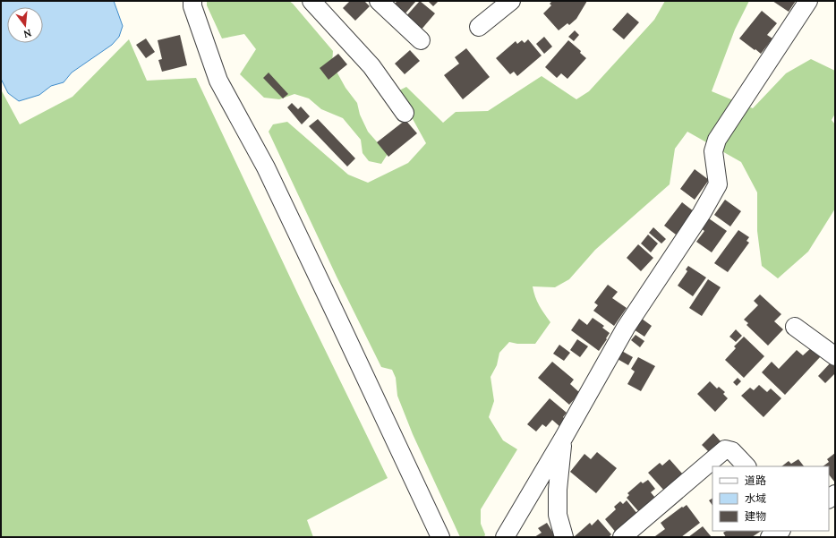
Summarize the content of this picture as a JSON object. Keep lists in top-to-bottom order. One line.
{"legend":["道路","水域","建物"],"north":"bottom"}
